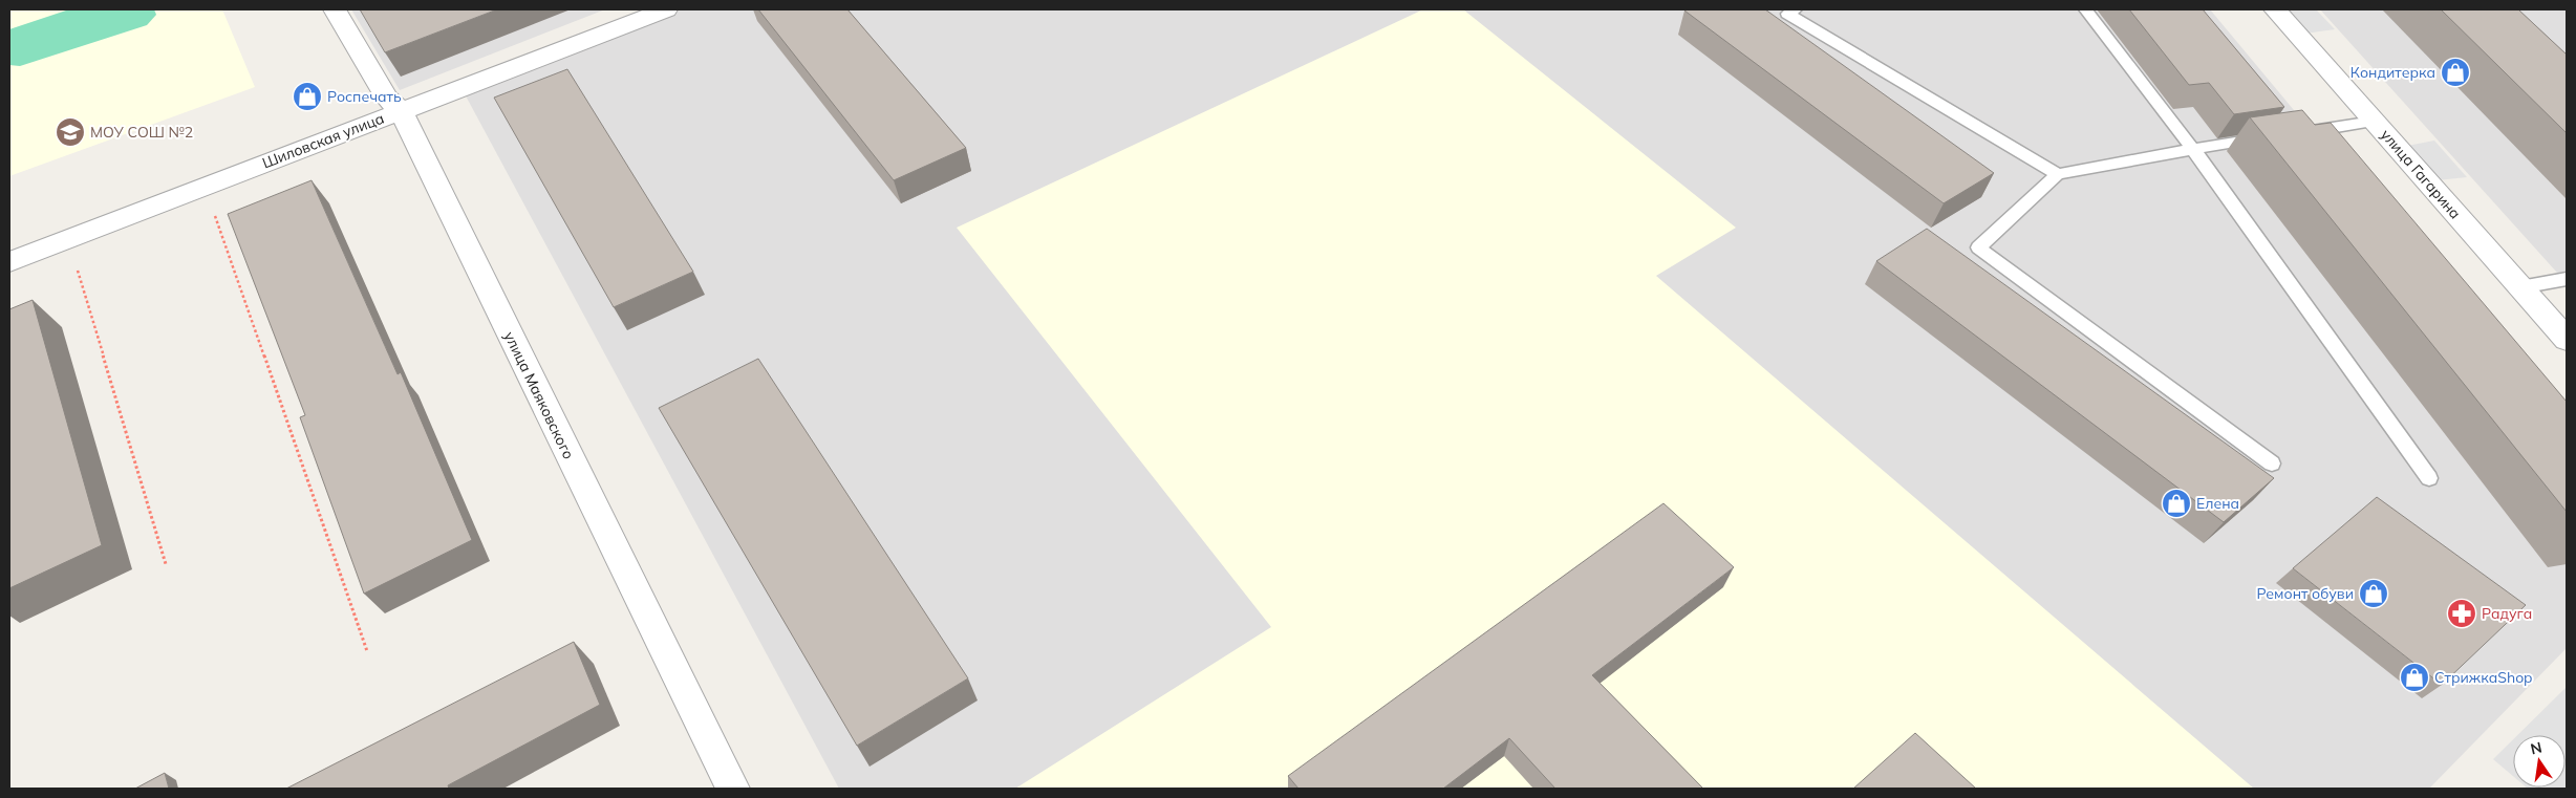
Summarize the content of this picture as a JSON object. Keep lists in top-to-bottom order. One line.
{"streets":{"street":["Шиловская улица","улица Гагарина","улица Маяковского"]},"crossings":[["Шиловская улица","улица Маяковского"]],"places":{"shop":["Кондитерка","Роспечать","Елена","Ремонт обуви","СтрижкаShop"],"school or university":["МОУ СОШ №2"],"pharmacy":["Радуга"]},"north":"top"}
